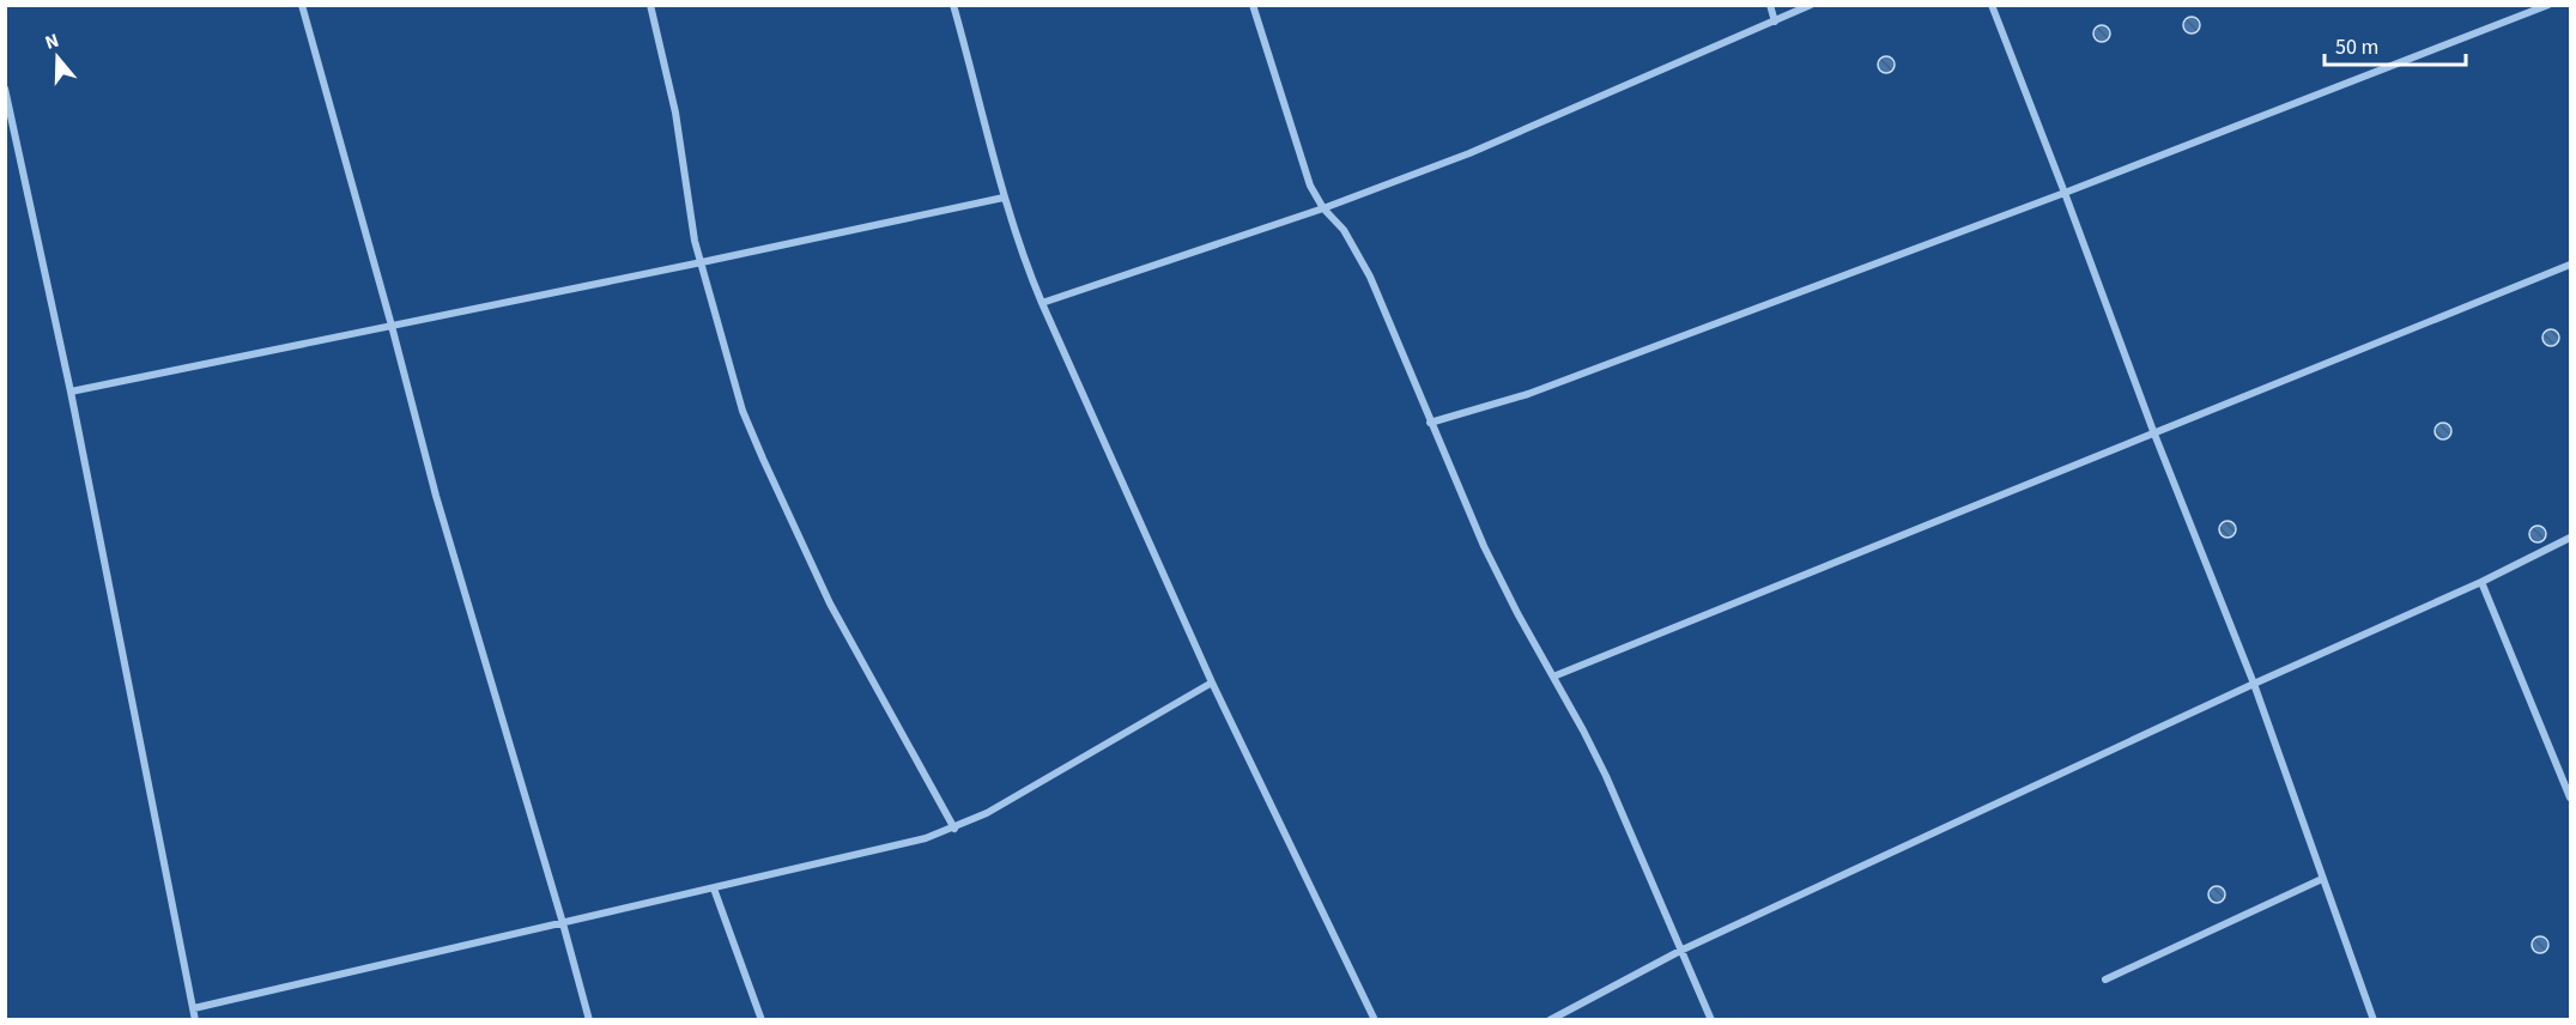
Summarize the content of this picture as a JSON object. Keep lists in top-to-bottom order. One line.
{"scale_bar":"50 m","north":"top"}
